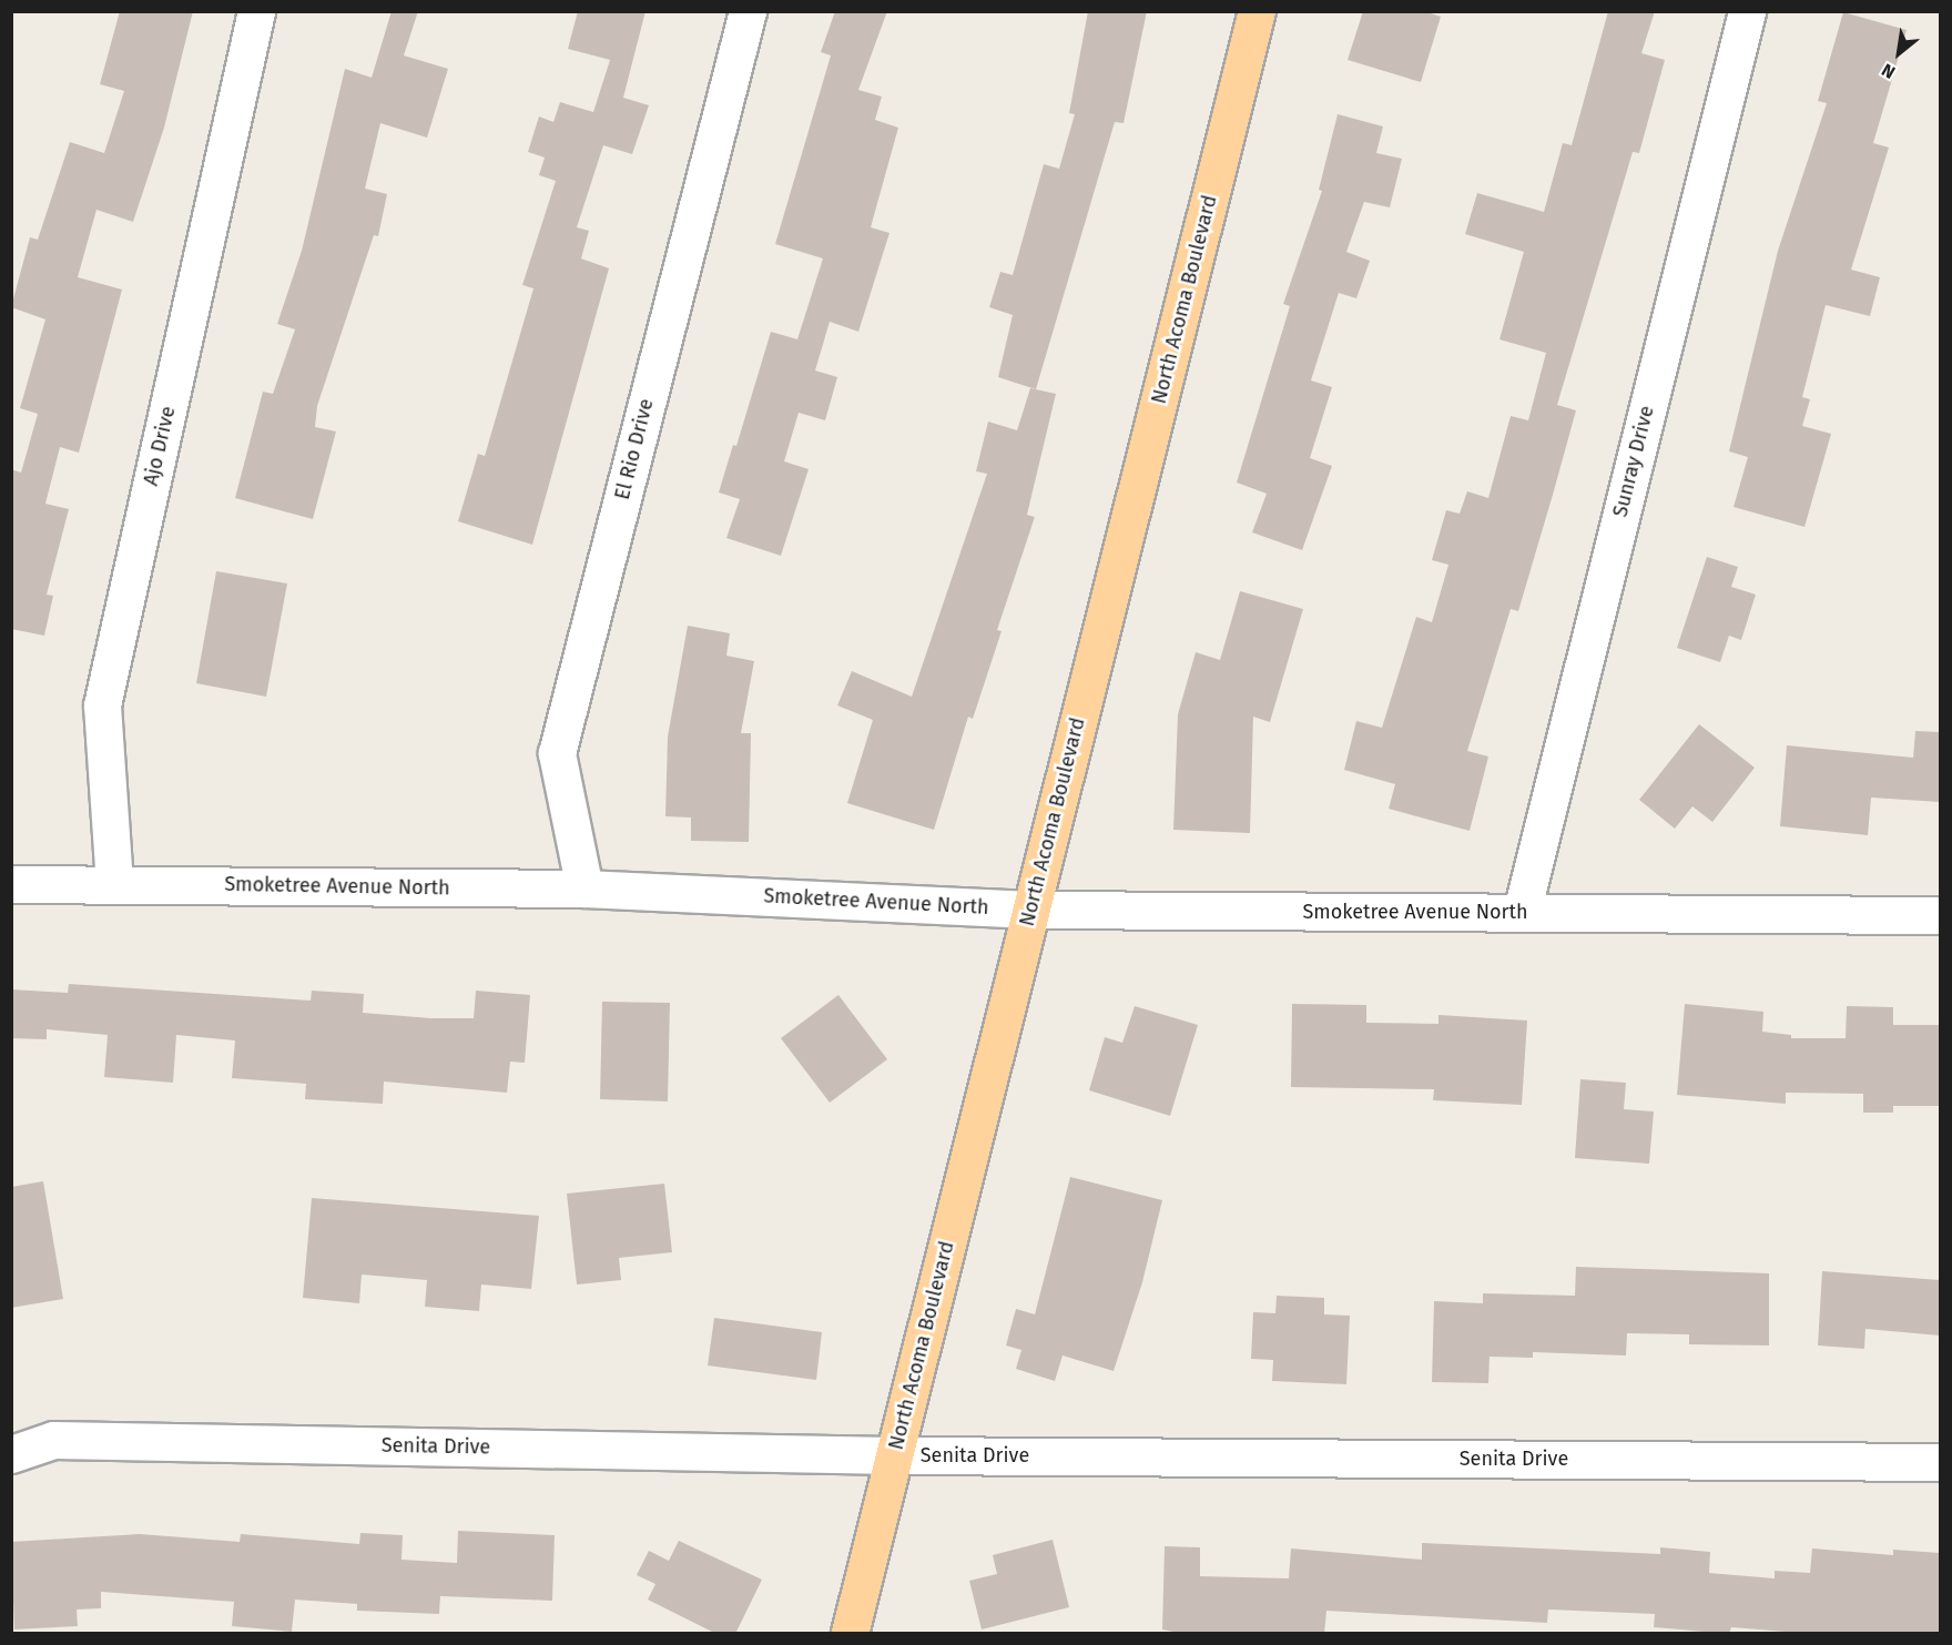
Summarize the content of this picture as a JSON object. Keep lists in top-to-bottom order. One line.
{"streets":{"main road":["North Acoma Boulevard"],"street":["Ajo Drive","El Rio Drive","Sunray Drive","Smoketree Avenue North","Senita Drive"]},"crossings":[["North Acoma Boulevard","Smoketree Avenue North"],["North Acoma Boulevard","Senita Drive"],["Ajo Drive","Smoketree Avenue North"],["El Rio Drive","Smoketree Avenue North"],["Sunray Drive","Smoketree Avenue North"]],"north":"bottom left"}
